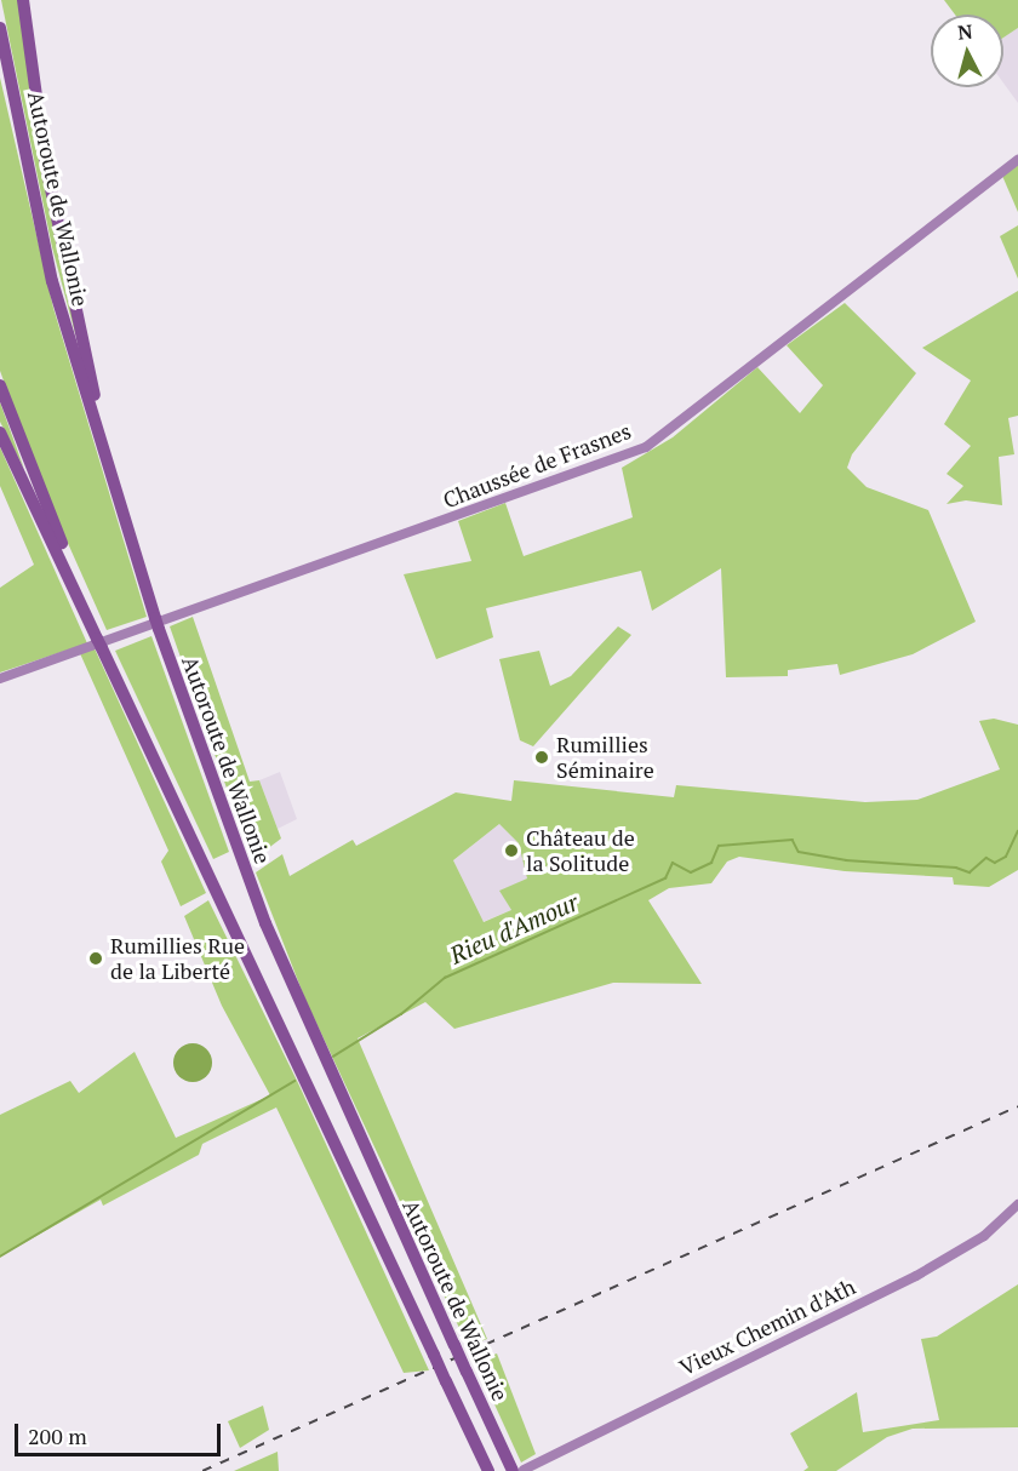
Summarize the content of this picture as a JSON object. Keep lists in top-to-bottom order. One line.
{"streets":{"highway":["Autoroute de Wallonie"],"main road":["Chaussée de Frasnes","Vieux Chemin d'Ath"]},"crossings":[["Autoroute de Wallonie","Vieux Chemin d'Ath"]],"water":["Rieu d'Amour"],"places":["Rumillies Séminaire","Château de la Solitude","Rumillies Rue de la Liberté"],"scale_bar":"200 m","north":"top"}
